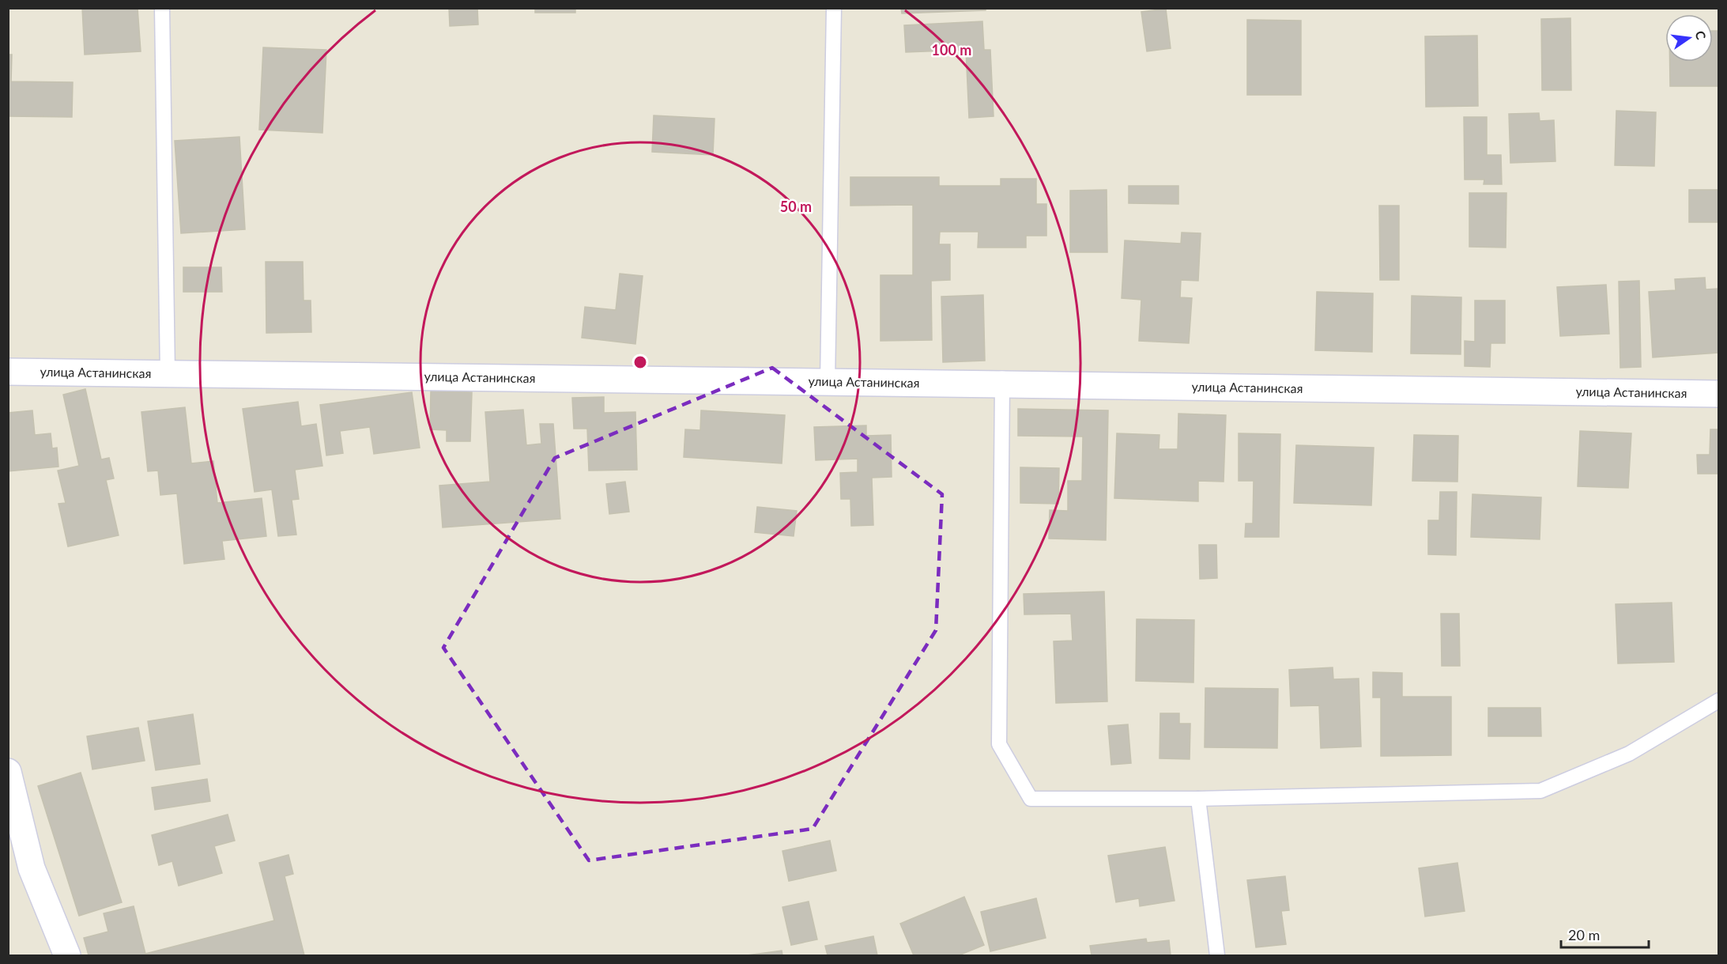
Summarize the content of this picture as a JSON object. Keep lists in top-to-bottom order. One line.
{"streets":{"street":["улица Астанинская"]},"scale_bar":"20 m","north":"right","rings":["100 m","50 m"]}
